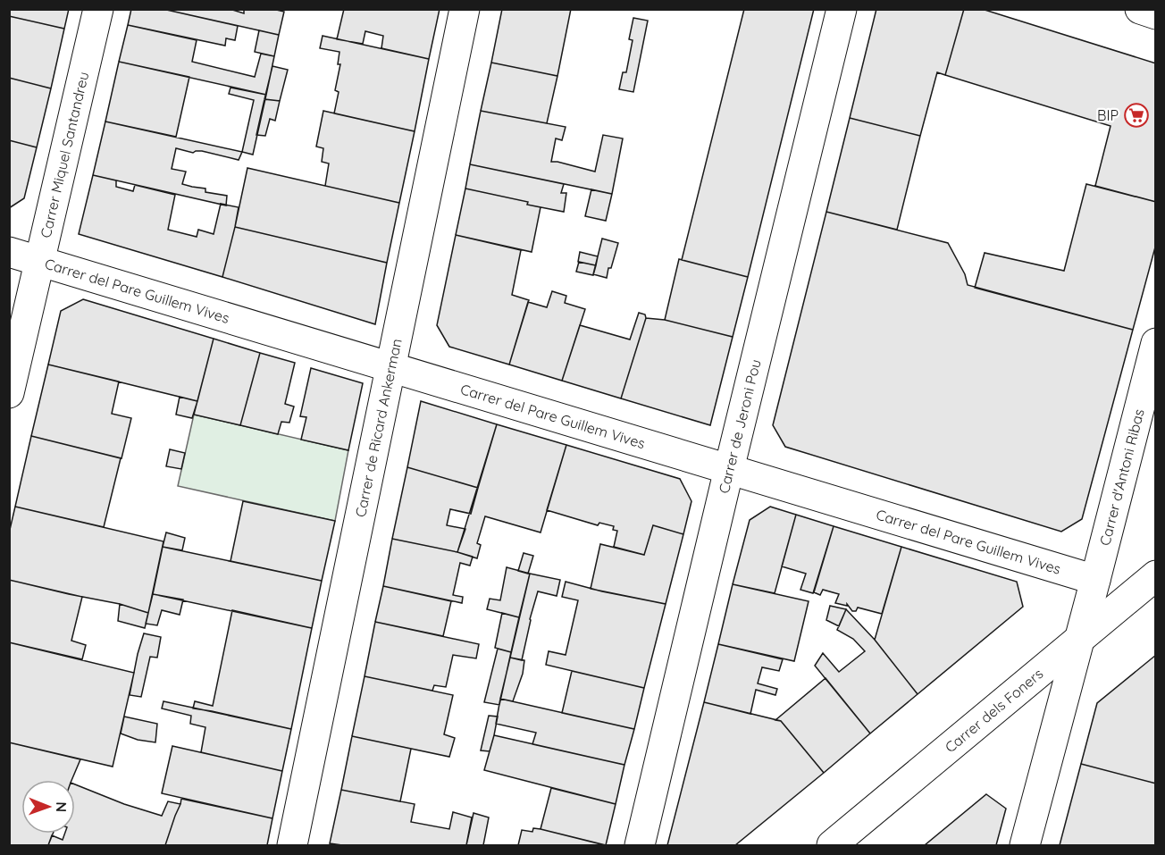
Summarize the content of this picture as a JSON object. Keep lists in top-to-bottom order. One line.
{"streets":{"street":["Carrer Miquel Santandreu","Carrer del Pare Guillem Vives","Carrer de Ricard Ankerman","Carrer de Jeroni Pou","Carrer d'Antoni Ribas","Carrer dels Foners"]},"crossings":[["Carrer Miquel Santandreu","Carrer del Pare Guillem Vives"],["Carrer del Pare Guillem Vives","Carrer de Ricard Ankerman"],["Carrer del Pare Guillem Vives","Carrer de Jeroni Pou"],["Carrer del Pare Guillem Vives","Carrer d'Antoni Ribas"]],"places":{"supermarket":["BIP"]},"north":"right"}
